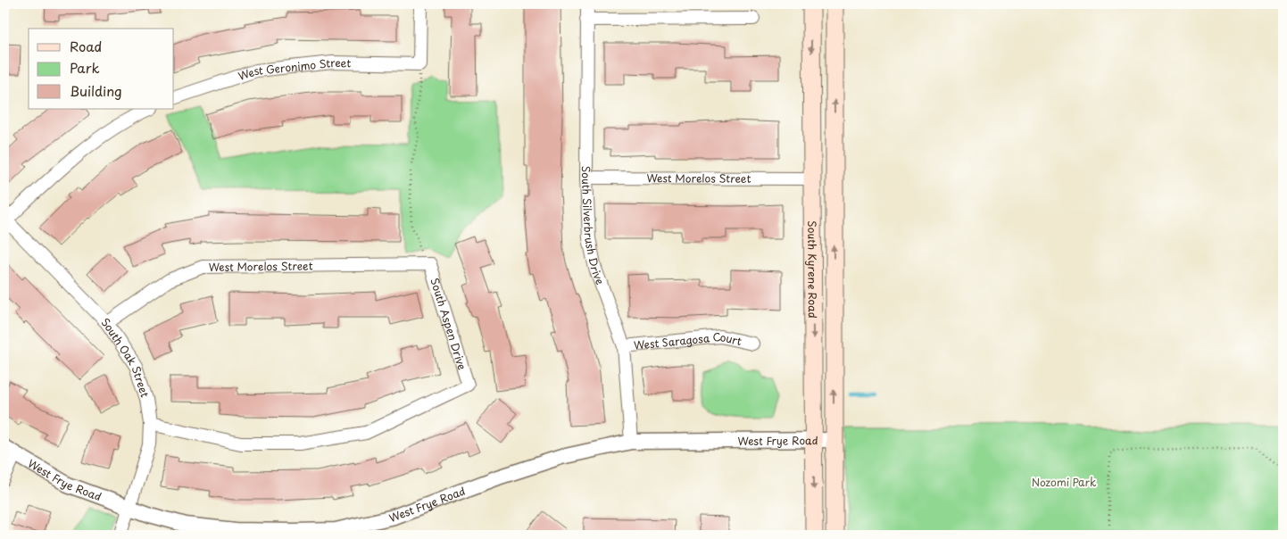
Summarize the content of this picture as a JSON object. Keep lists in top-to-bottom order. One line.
{"streets":{"main road":["South Kyrene Road"],"street":["West Geronimo Street","West Morelos Street","South Silverbrush Drive","South Aspen Drive","West Saragosa Court","South Oak Street","West Frye Road"]},"crossings":[["West Morelos Street","South Silverbrush Drive"],["West Morelos Street","South Kyrene Road"],["West Morelos Street","South Aspen Drive"],["West Morelos Street","South Oak Street"],["South Silverbrush Drive","West Saragosa Court"],["South Silverbrush Drive","West Frye Road"],["South Kyrene Road","West Frye Road"],["South Aspen Drive","South Oak Street"],["South Oak Street","West Frye Road"]],"parks":["Nozomi Park"],"legend":["Road","Park","Building"]}
